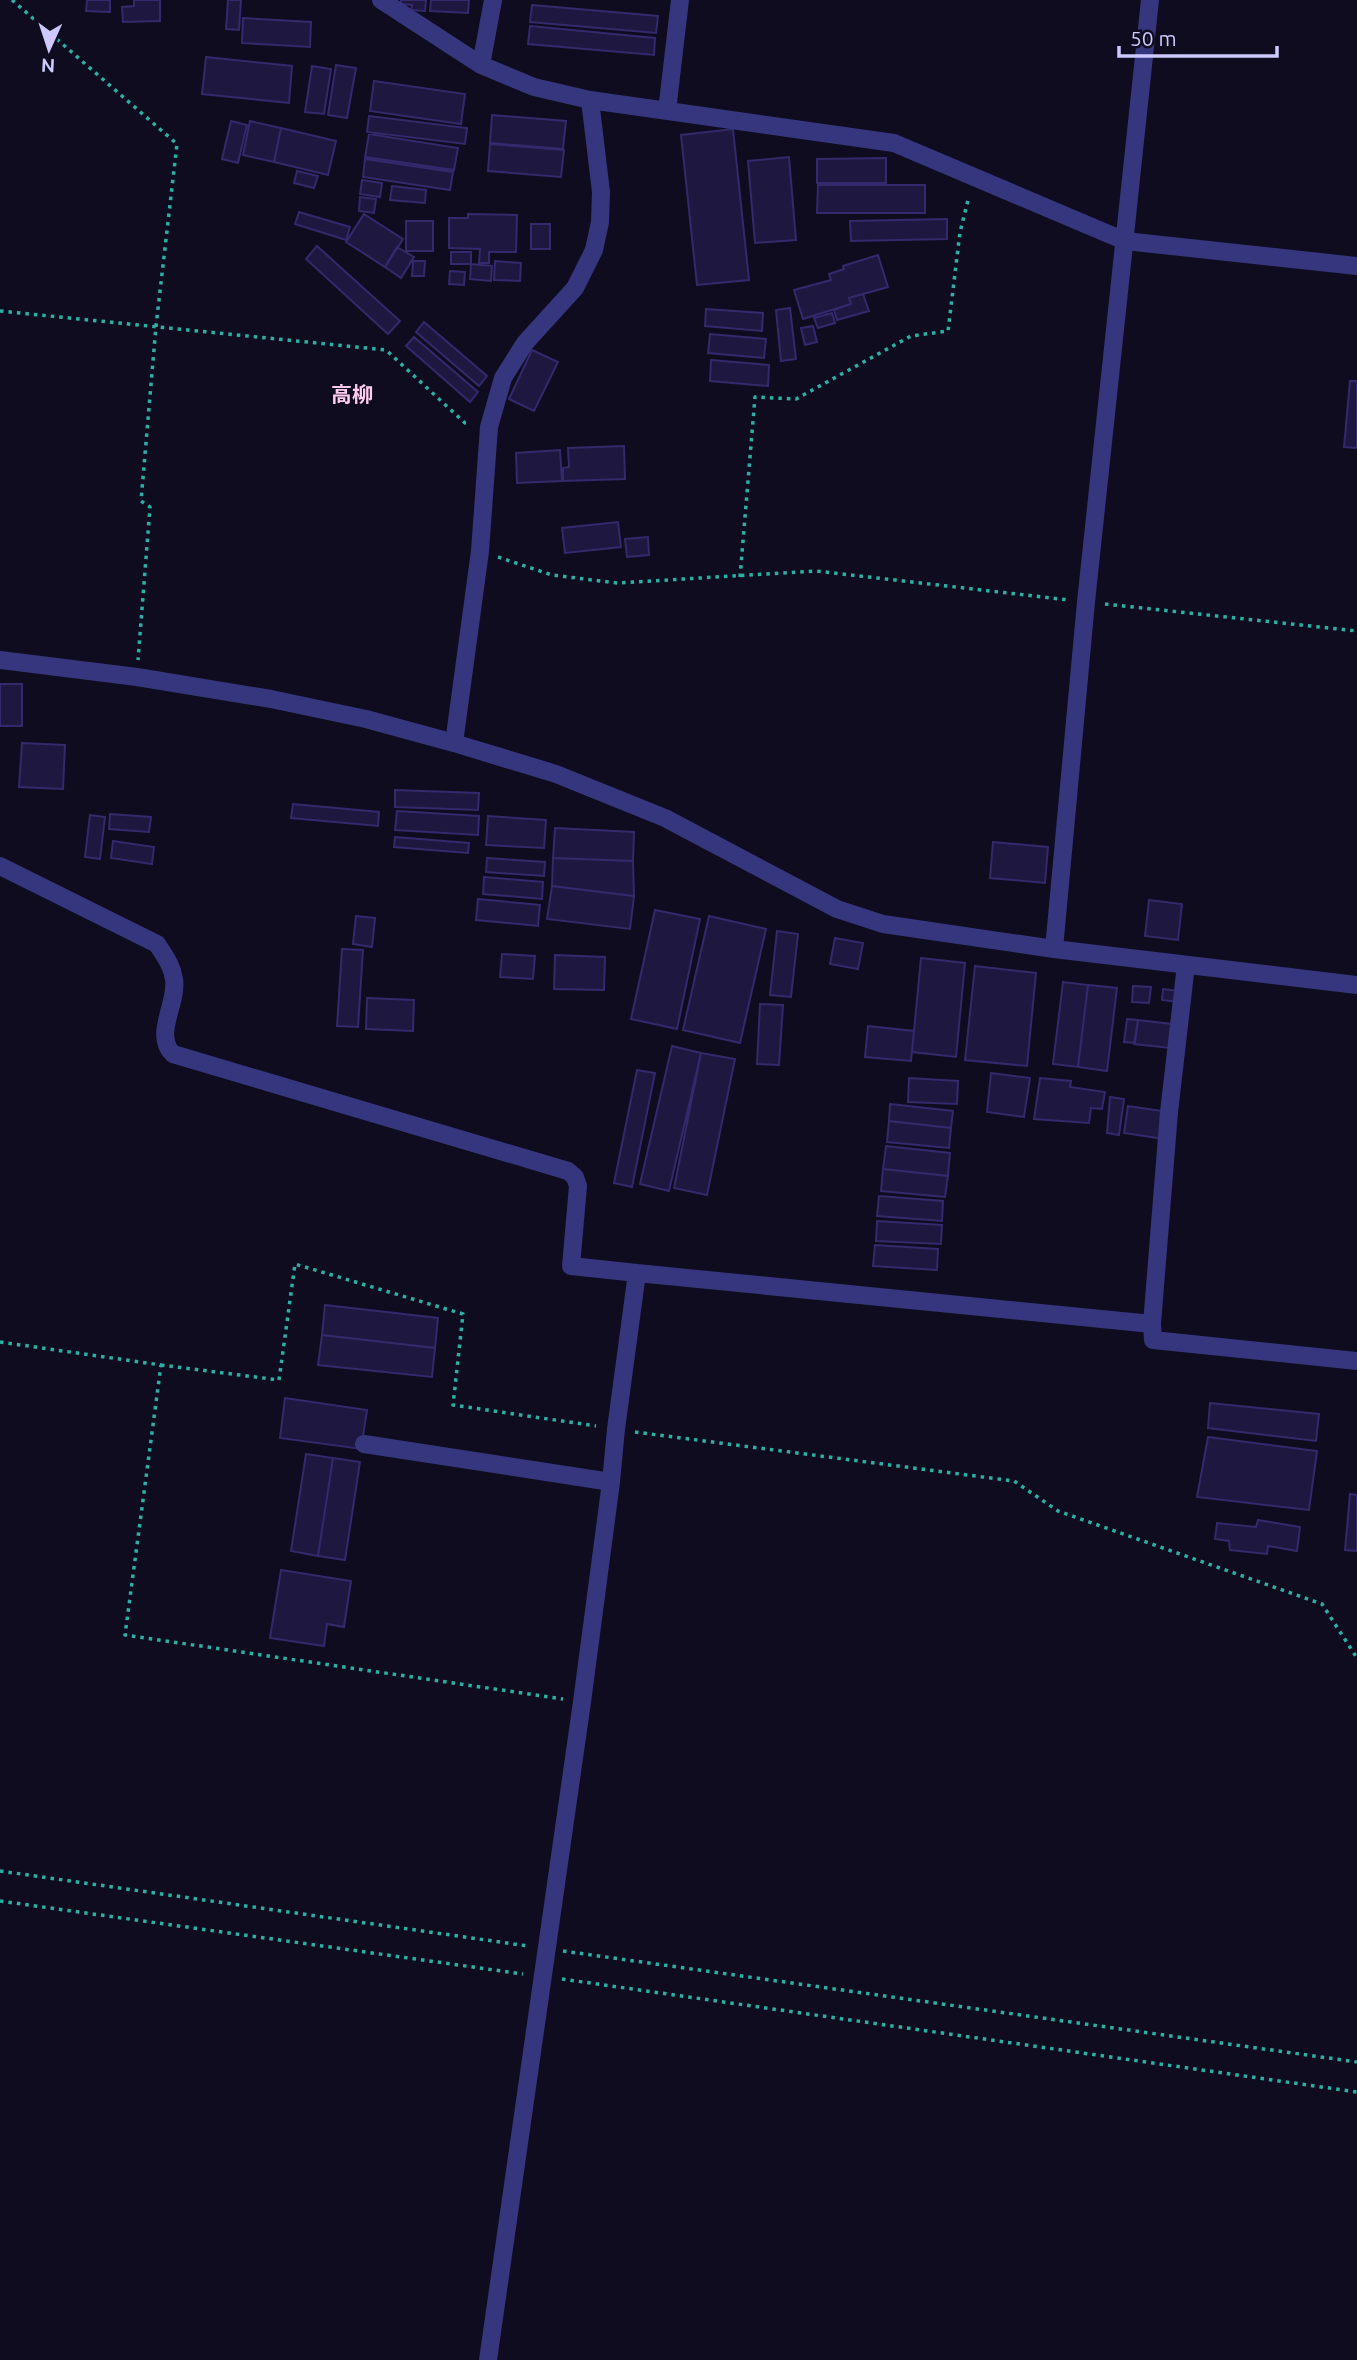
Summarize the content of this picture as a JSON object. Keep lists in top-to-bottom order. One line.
{"districts":["高柳"],"scale_bar":"50 m","north":"bottom"}
